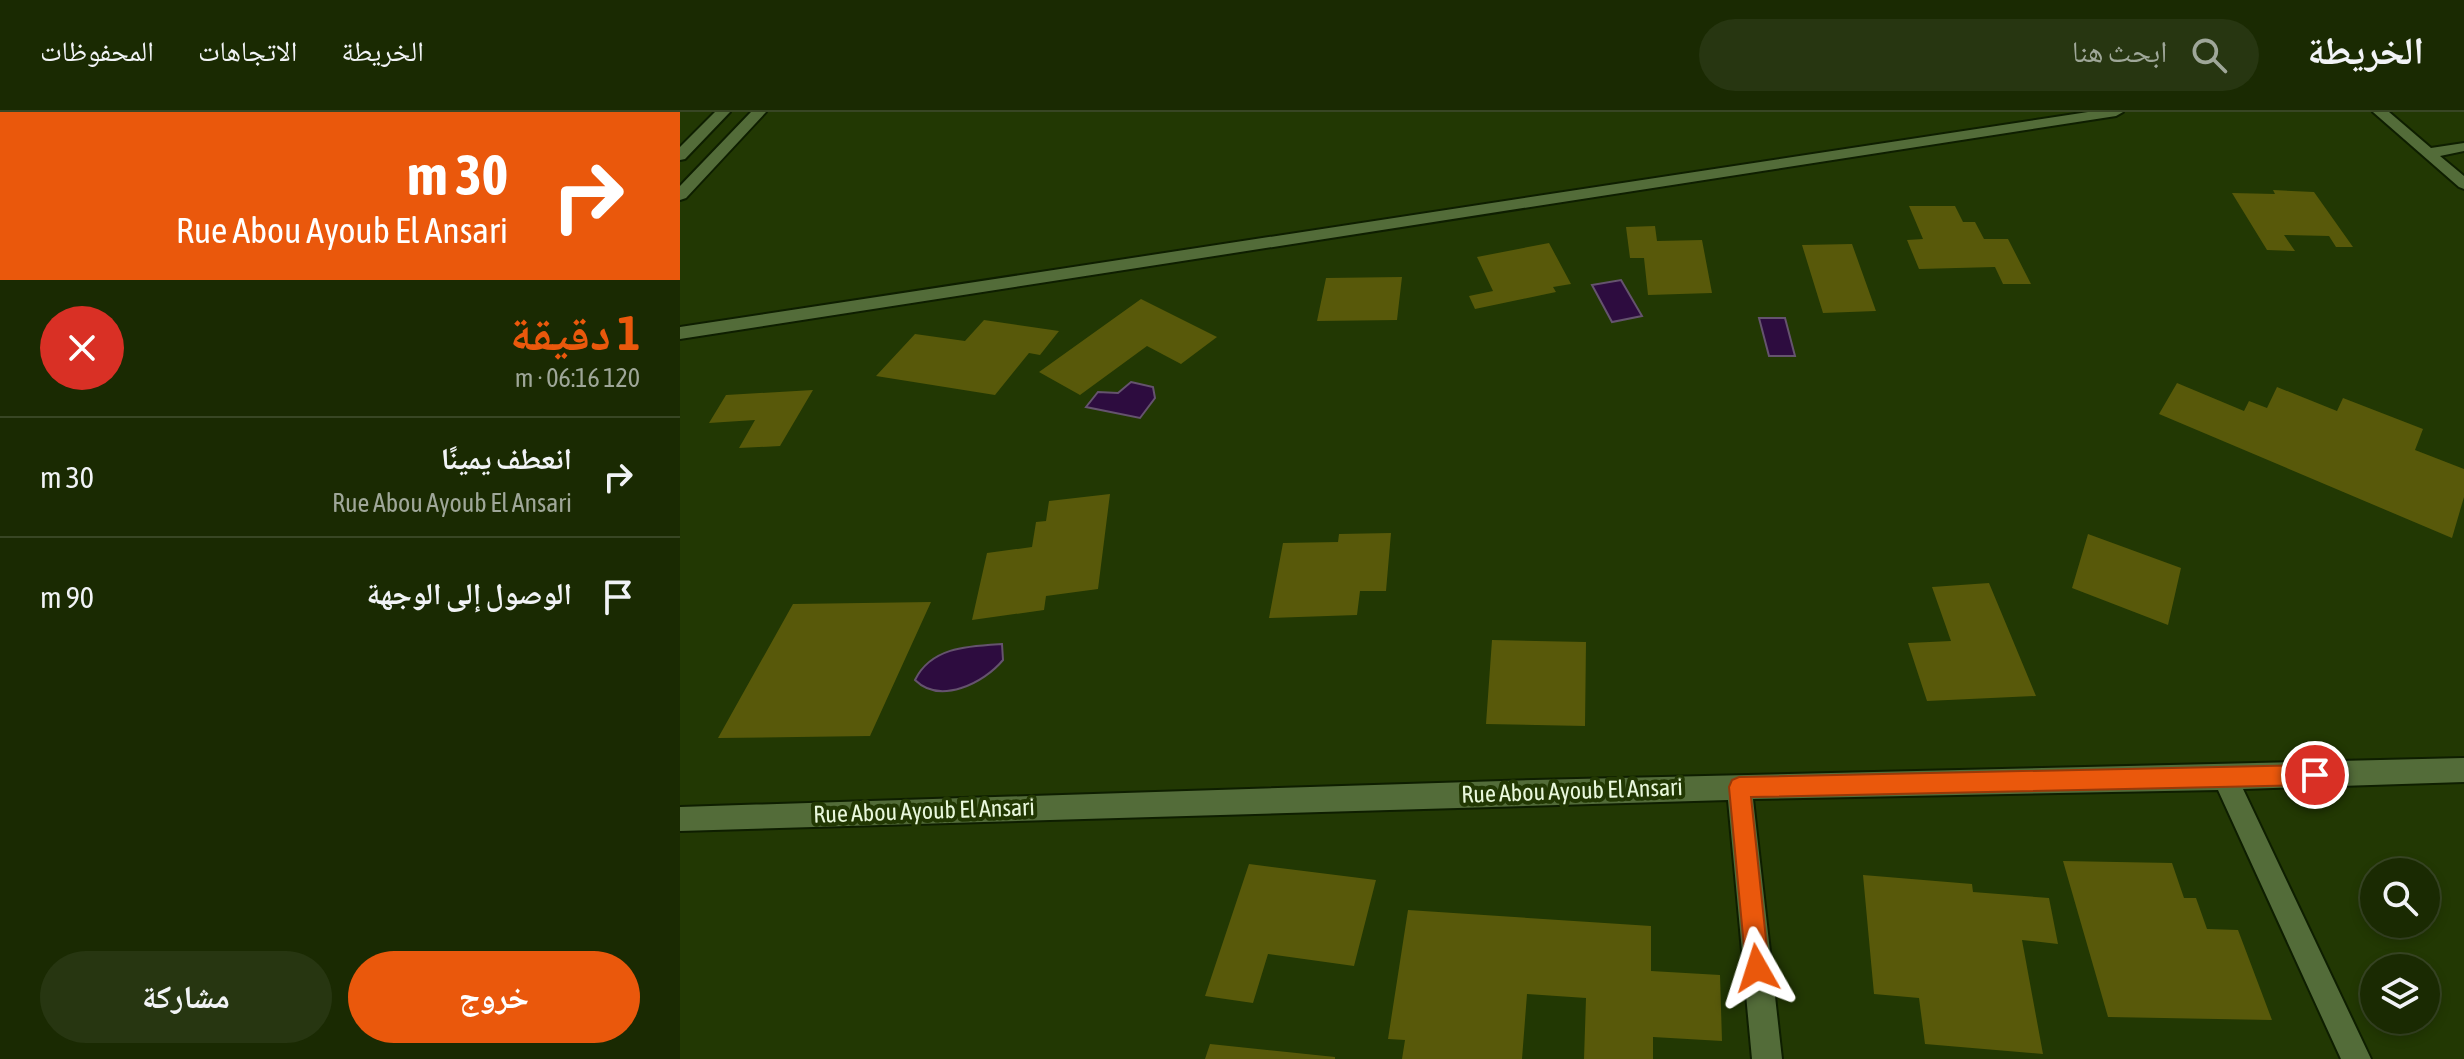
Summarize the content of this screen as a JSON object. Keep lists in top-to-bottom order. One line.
{"streets":{"street":["Rue Abou Ayoub El Ansari"]},"page":{"header":"الخريطة","search":"ابحث هنا","nav":["الخريطة","الاتجاهات","المحفوظات"],"turn":["30 m","Rue Abou Ayoub El Ansari"],"heading":["1 دقيقة","120 m · 06:16"],"list":[{"name":"انعطف يمينًا","note":"Rue Abou Ayoub El Ansari","value":"30 m"},{"name":"الوصول إلى الوجهة","value":"90 m"}],"buttons":["خروج","مشاركة"]}}
